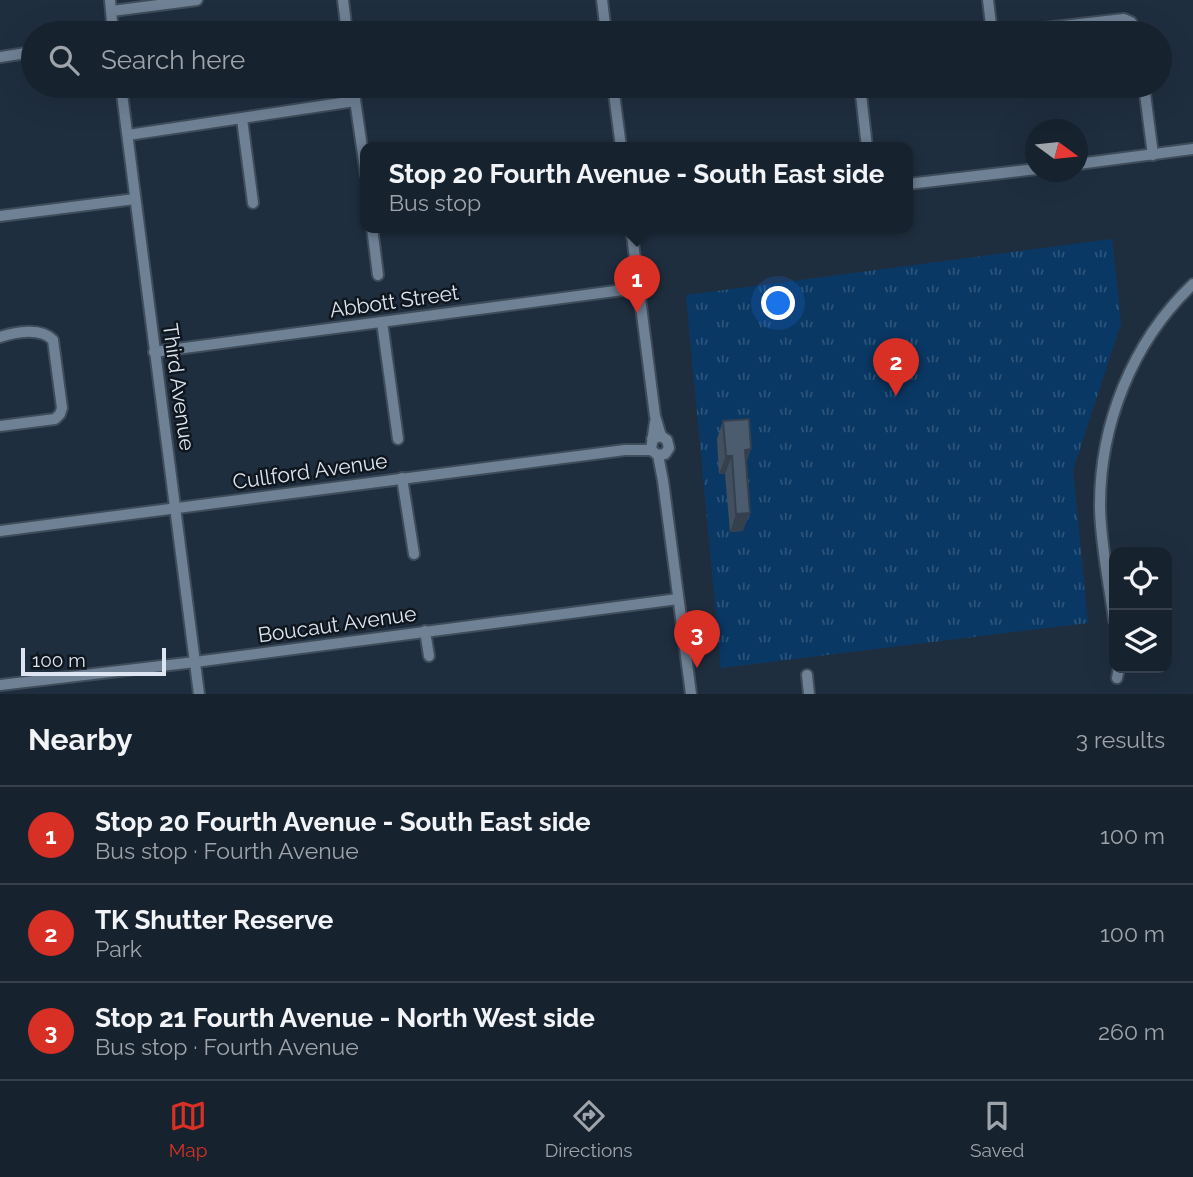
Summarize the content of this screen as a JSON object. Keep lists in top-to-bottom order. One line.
{"streets":{"street":["Abbott Street","Third Avenue","Cullford Avenue","Boucaut Avenue"]},"crossings":[["Abbott Street","Third Avenue"],["Third Avenue","Cullford Avenue"],["Third Avenue","Boucaut Avenue"]],"scale_bar":"100 m","north":"right","page":{"search":"Search here","popup":["Stop 20 Fourth Avenue - South East side","Bus stop"],"pins":["1","2","3"],"scale":"100 m","heading":["Nearby","3 results"],"list":[{"mark":"1","name":"Stop 20 Fourth Avenue - South East side","note":"Bus stop · Fourth Avenue","value":"100 m"},{"mark":"2","name":"TK Shutter Reserve","note":"Park","value":"100 m"},{"mark":"3","name":"Stop 21 Fourth Avenue - North West side","note":"Bus stop · Fourth Avenue","value":"260 m"}],"nav":["Map","Directions","Saved"]}}
